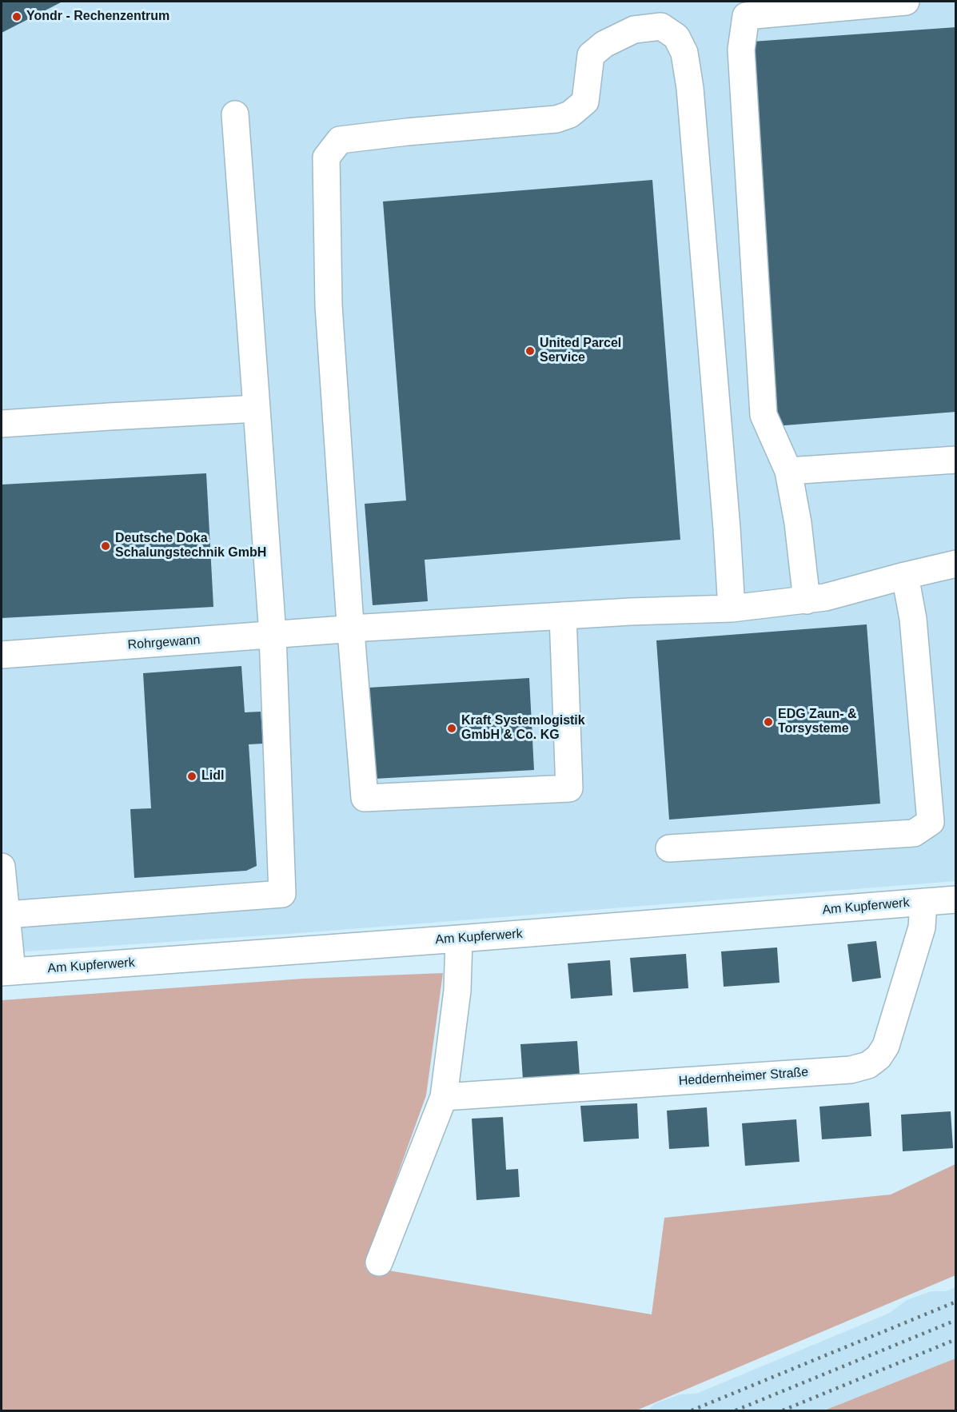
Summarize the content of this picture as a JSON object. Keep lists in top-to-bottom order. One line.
{"streets":{"street":["Rohrgewann","Am Kupferwerk","Heddernheimer Straße"]},"crossings":[["Am Kupferwerk","Heddernheimer Straße"]],"places":["Yondr - Rechenzentrum","United Parcel Service","Deutsche Doka Schalungstechnik GmbH","EDG Zaun- & Torsysteme","Kraft Systemlogistik GmbH & Co. KG","Lidl"]}
